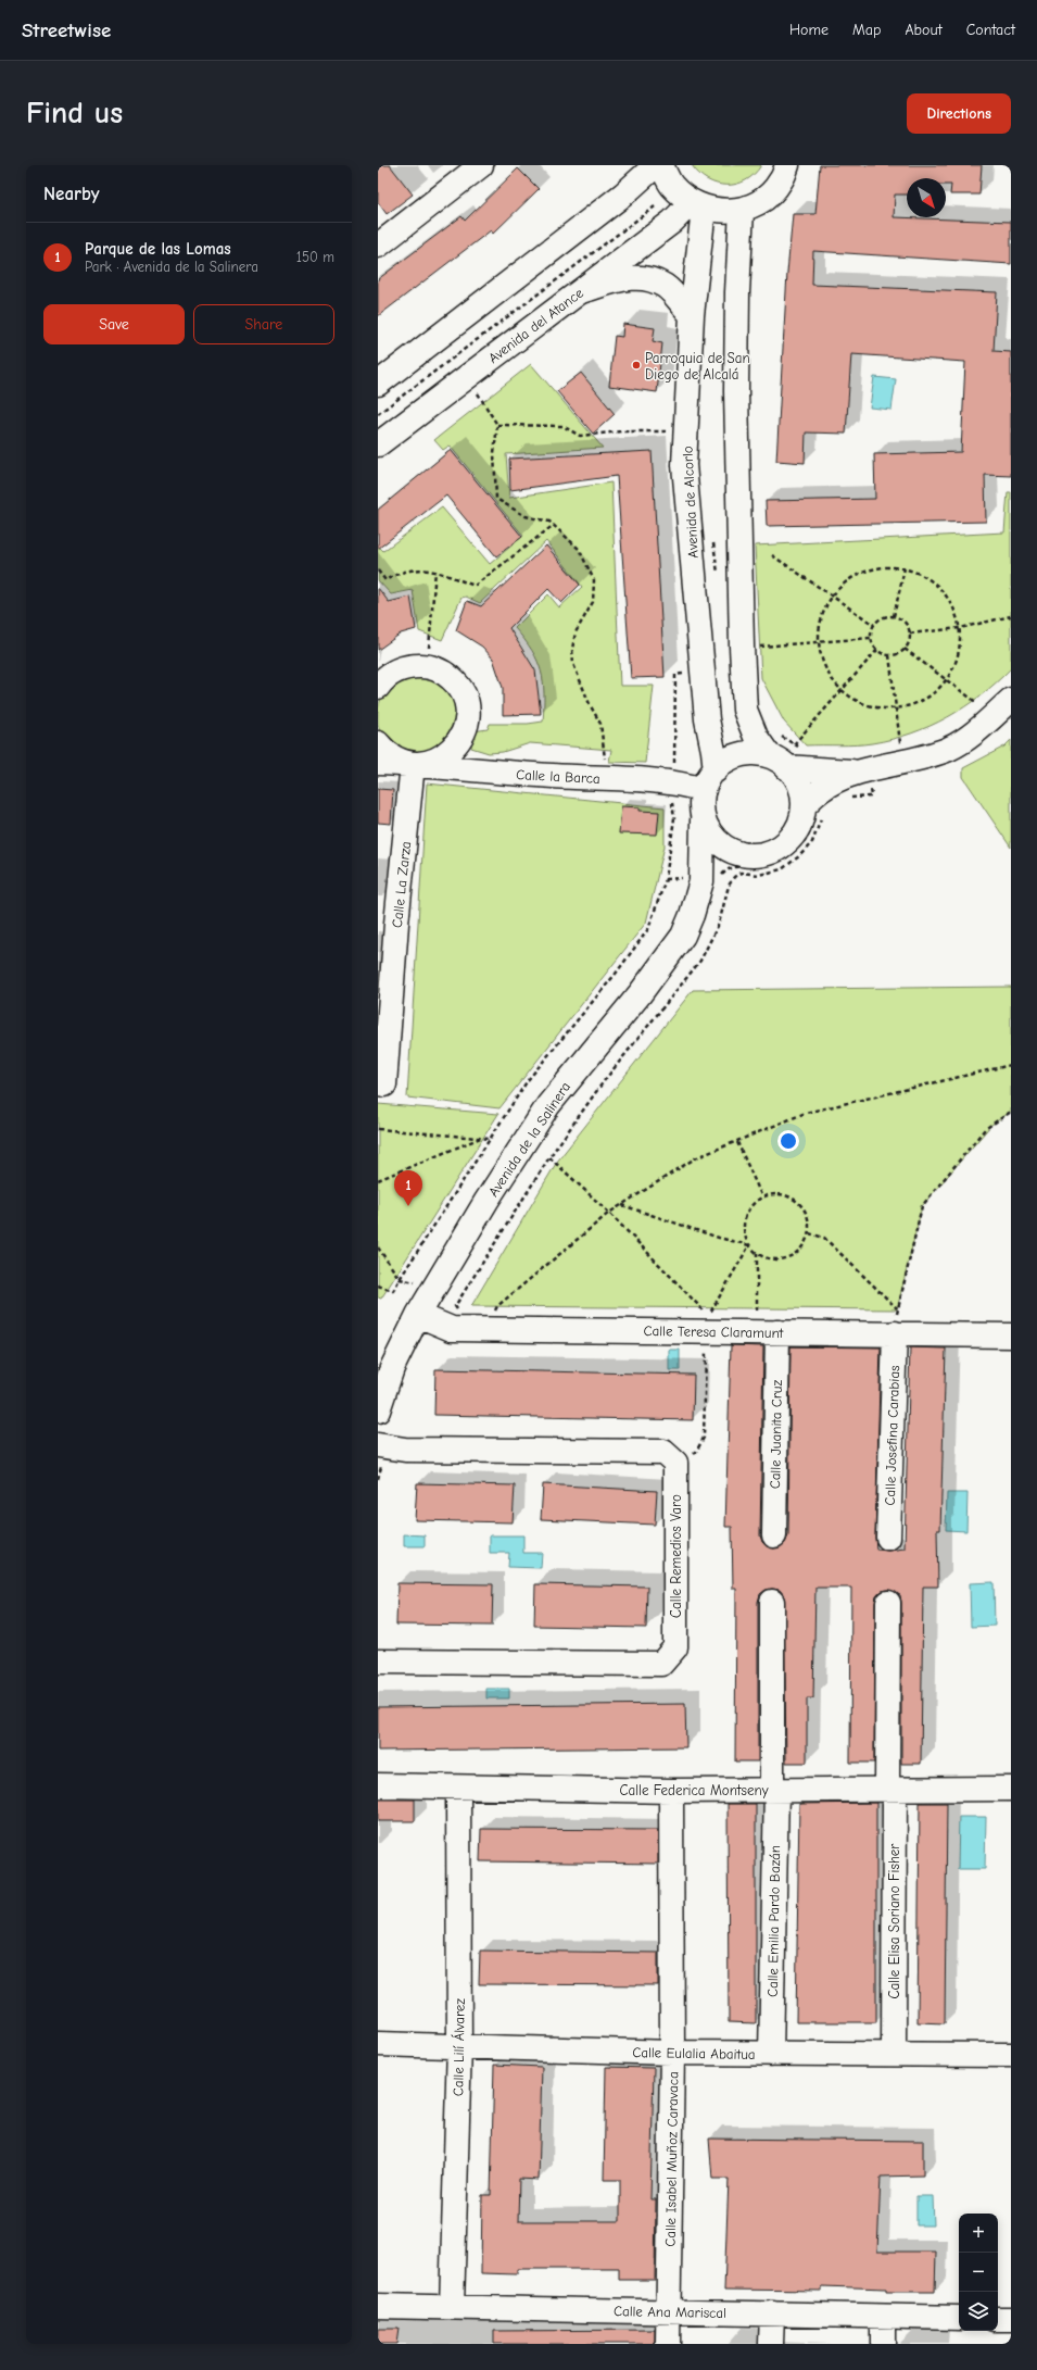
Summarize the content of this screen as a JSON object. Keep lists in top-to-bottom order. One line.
{"streets":{"street":["Avenida del Atance","Avenida de Alcorlo","Calle la Barca","Calle La Zarza","Avenida de la Salinera","Calle Teresa Claramunt","Calle Juanita Cruz","Calle Josefina Carabias","Calle Remedios Varo","Calle Federica Montseny","Calle Emilia Pardo Bazán","Calle Elisa Soriano Fisher","Calle Lilí Álvarez","Calle Eulalia Abaitua","Calle Isabel Muñoz Caravaca","Calle Ana Mariscal"]},"crossings":[["Avenida del Atance","Avenida de Alcorlo"],["Avenida de Alcorlo","Calle la Barca"],["Avenida de Alcorlo","Avenida de la Salinera"],["Calle la Barca","Calle La Zarza"],["Calle la Barca","Avenida de la Salinera"],["Avenida de la Salinera","Calle Teresa Claramunt"],["Calle Teresa Claramunt","Calle Juanita Cruz"],["Calle Teresa Claramunt","Calle Josefina Carabias"],["Calle Federica Montseny","Calle Emilia Pardo Bazán"],["Calle Federica Montseny","Calle Elisa Soriano Fisher"],["Calle Federica Montseny","Calle Lilí Álvarez"],["Calle Federica Montseny","Calle Isabel Muñoz Caravaca"],["Calle Emilia Pardo Bazán","Calle Eulalia Abaitua"],["Calle Elisa Soriano Fisher","Calle Eulalia Abaitua"],["Calle Lilí Álvarez","Calle Eulalia Abaitua"],["Calle Lilí Álvarez","Calle Ana Mariscal"],["Calle Eulalia Abaitua","Calle Isabel Muñoz Caravaca"],["Calle Isabel Muñoz Caravaca","Calle Ana Mariscal"]],"places":["Parroquia de San Diego de Alcalá"],"north":"bottom right","page":{"header":"Streetwise","nav":["Home","Map","About","Contact"],"buttons":["Directions",["Save","Share"]],"title":"Find us","heading":"Nearby","list":[{"mark":"1","name":"Parque de las Lomas","note":"Park · Avenida de la Salinera","value":"150 m"}],"pins":"1","map_buttons":["+","−"]}}
